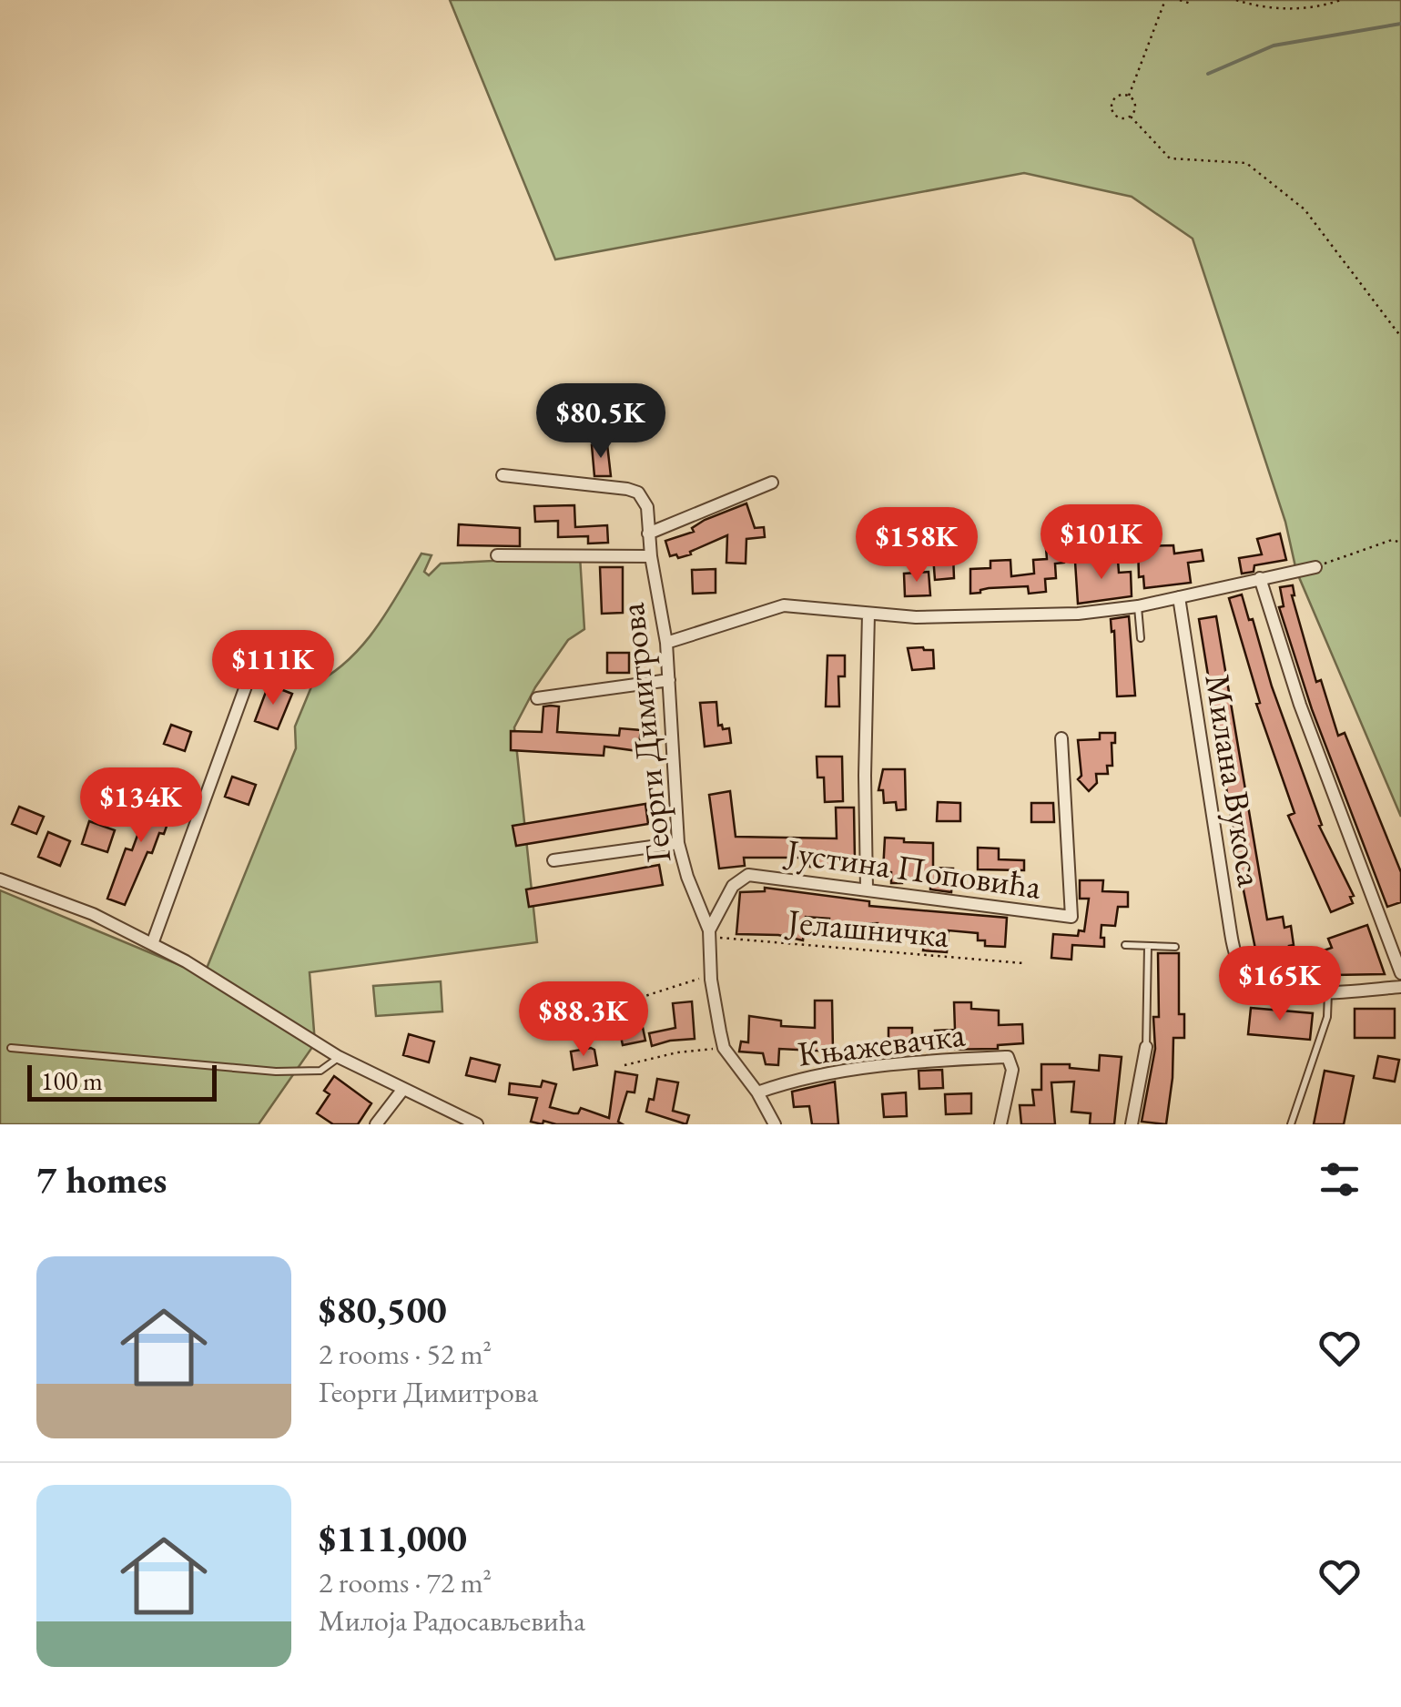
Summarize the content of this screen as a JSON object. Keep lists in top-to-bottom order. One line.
{"streets":{"street":["Георги Димитрова","Милана Вукоса","Јустина Поповића","Књажевачка"],"path":["Јелашничка"]},"crossings":[["Георги Димитрова","Јустина Поповића"],["Георги Димитрова","Јелашничка"],["Георги Димитрова","Књажевачка"],["Јустина Поповића","Јелашничка"]],"scale_bar":"100 m","page":{"price":["$80.5K","$101K","$158K","$111K","$134K","$165K","$88.3K"],"scale":"100 m","heading":"7 homes","list":[{"name":"$80,500","note":"2 rooms · 52 m² · Георги Димитрова"},{"name":"$111,000","note":"2 rooms · 72 m² · Милоја Радосављевића"}]}}
